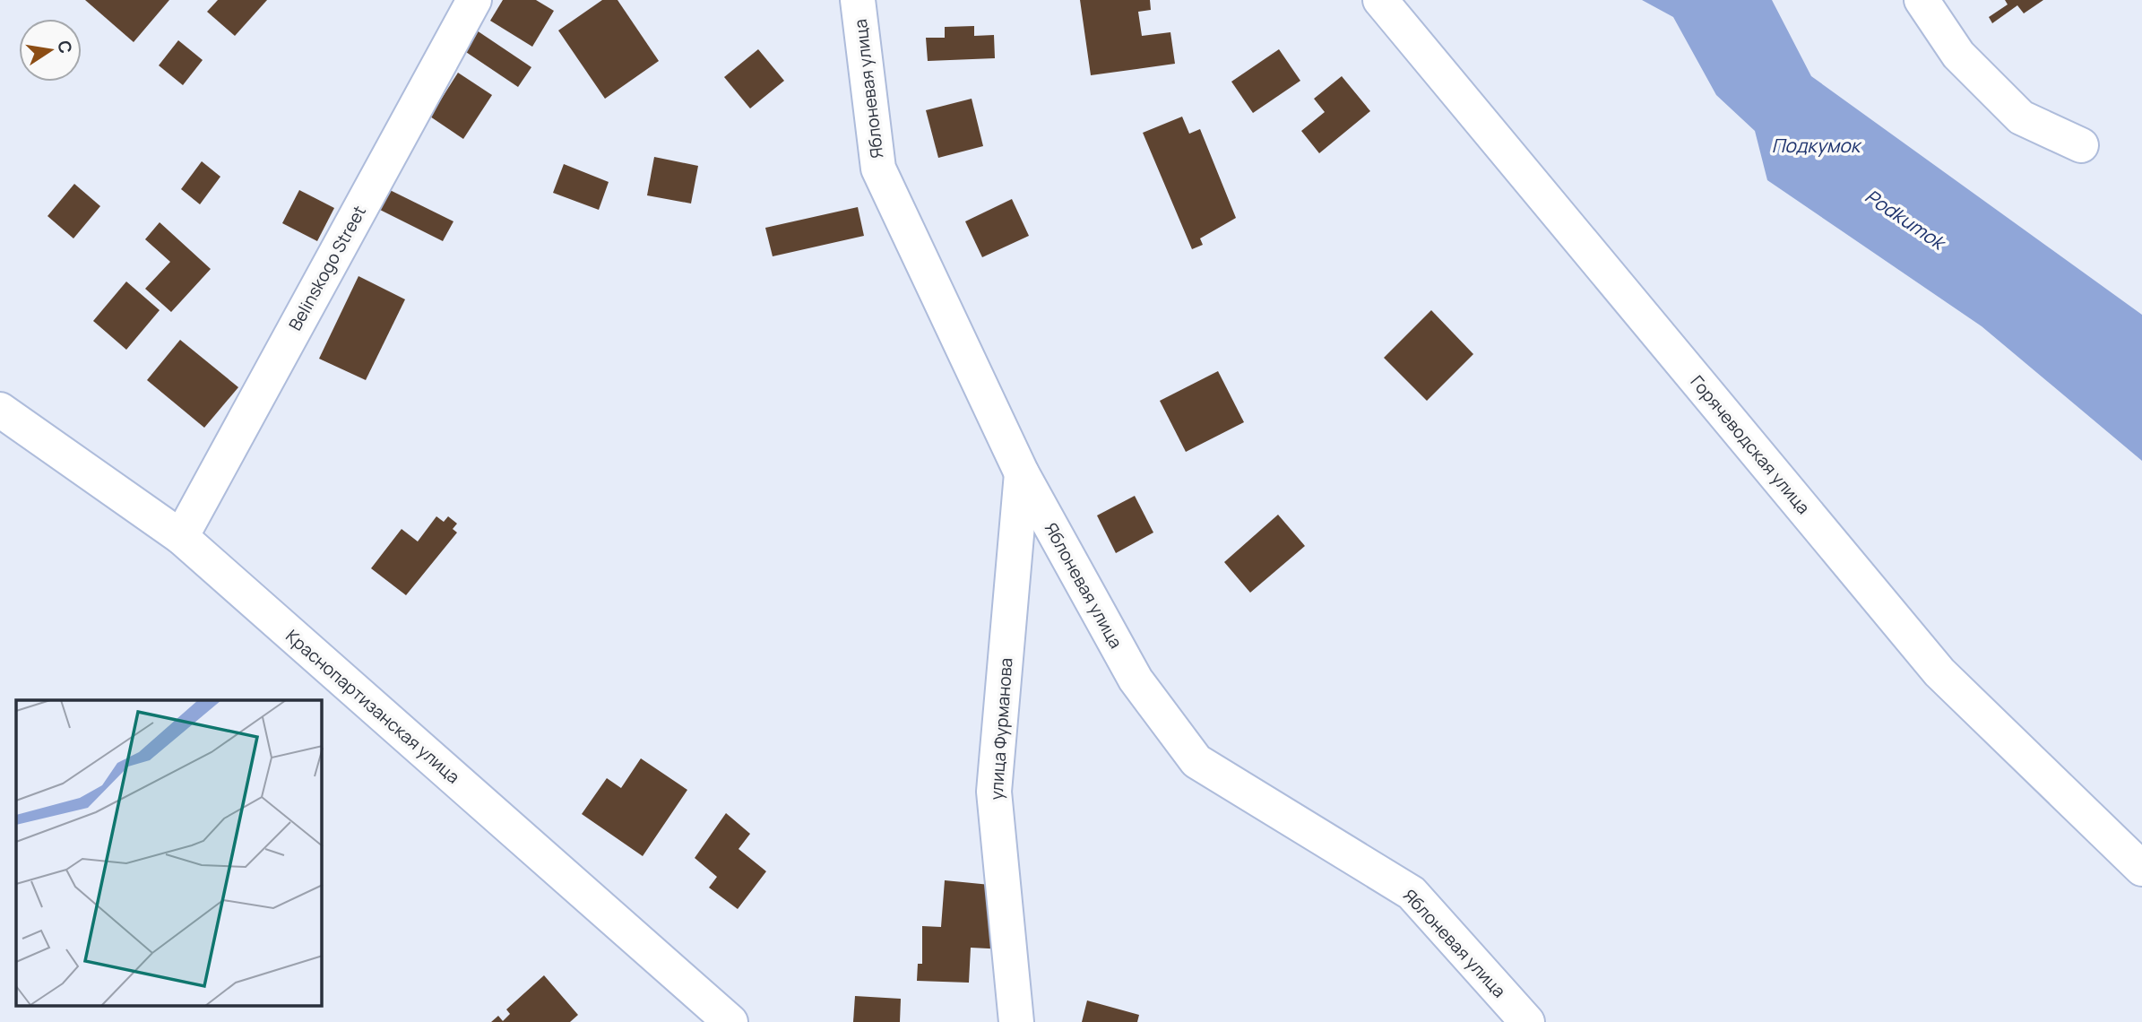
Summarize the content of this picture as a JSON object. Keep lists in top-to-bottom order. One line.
{"streets":{"street":["Яблоневая улица","Belinskogo Street","Горячеводская улица","Краснопартизанская улица","улица Фурманова"]},"crossings":[["Яблоневая улица","улица Фурманова"],["Belinskogo Street","Краснопартизанская улица"]],"water":["Подкумок","Podkumok"],"north":"right"}
